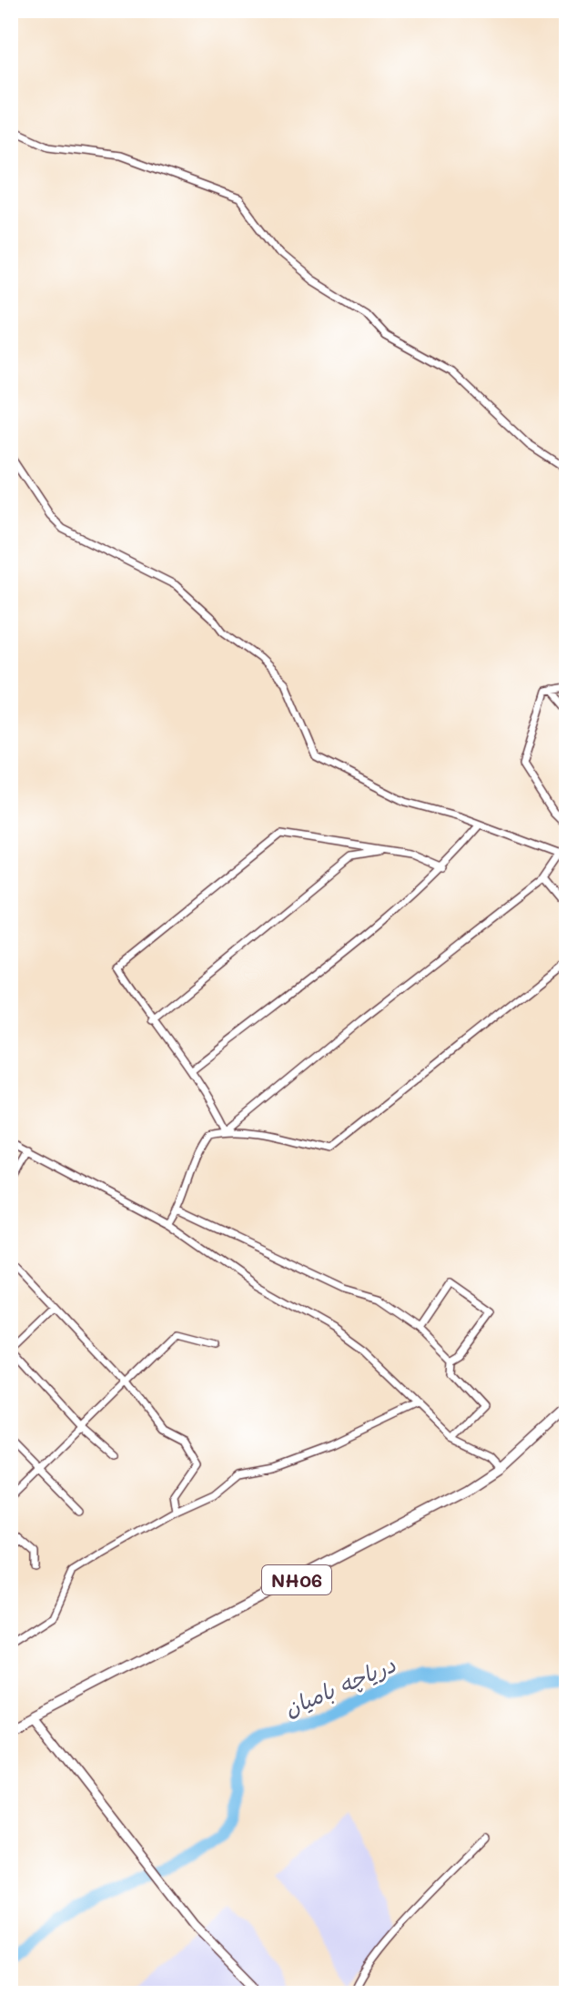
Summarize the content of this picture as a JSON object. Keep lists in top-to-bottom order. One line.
{"streets":{"main road":["NH06"]},"water":["دریاچه بامیان"]}
